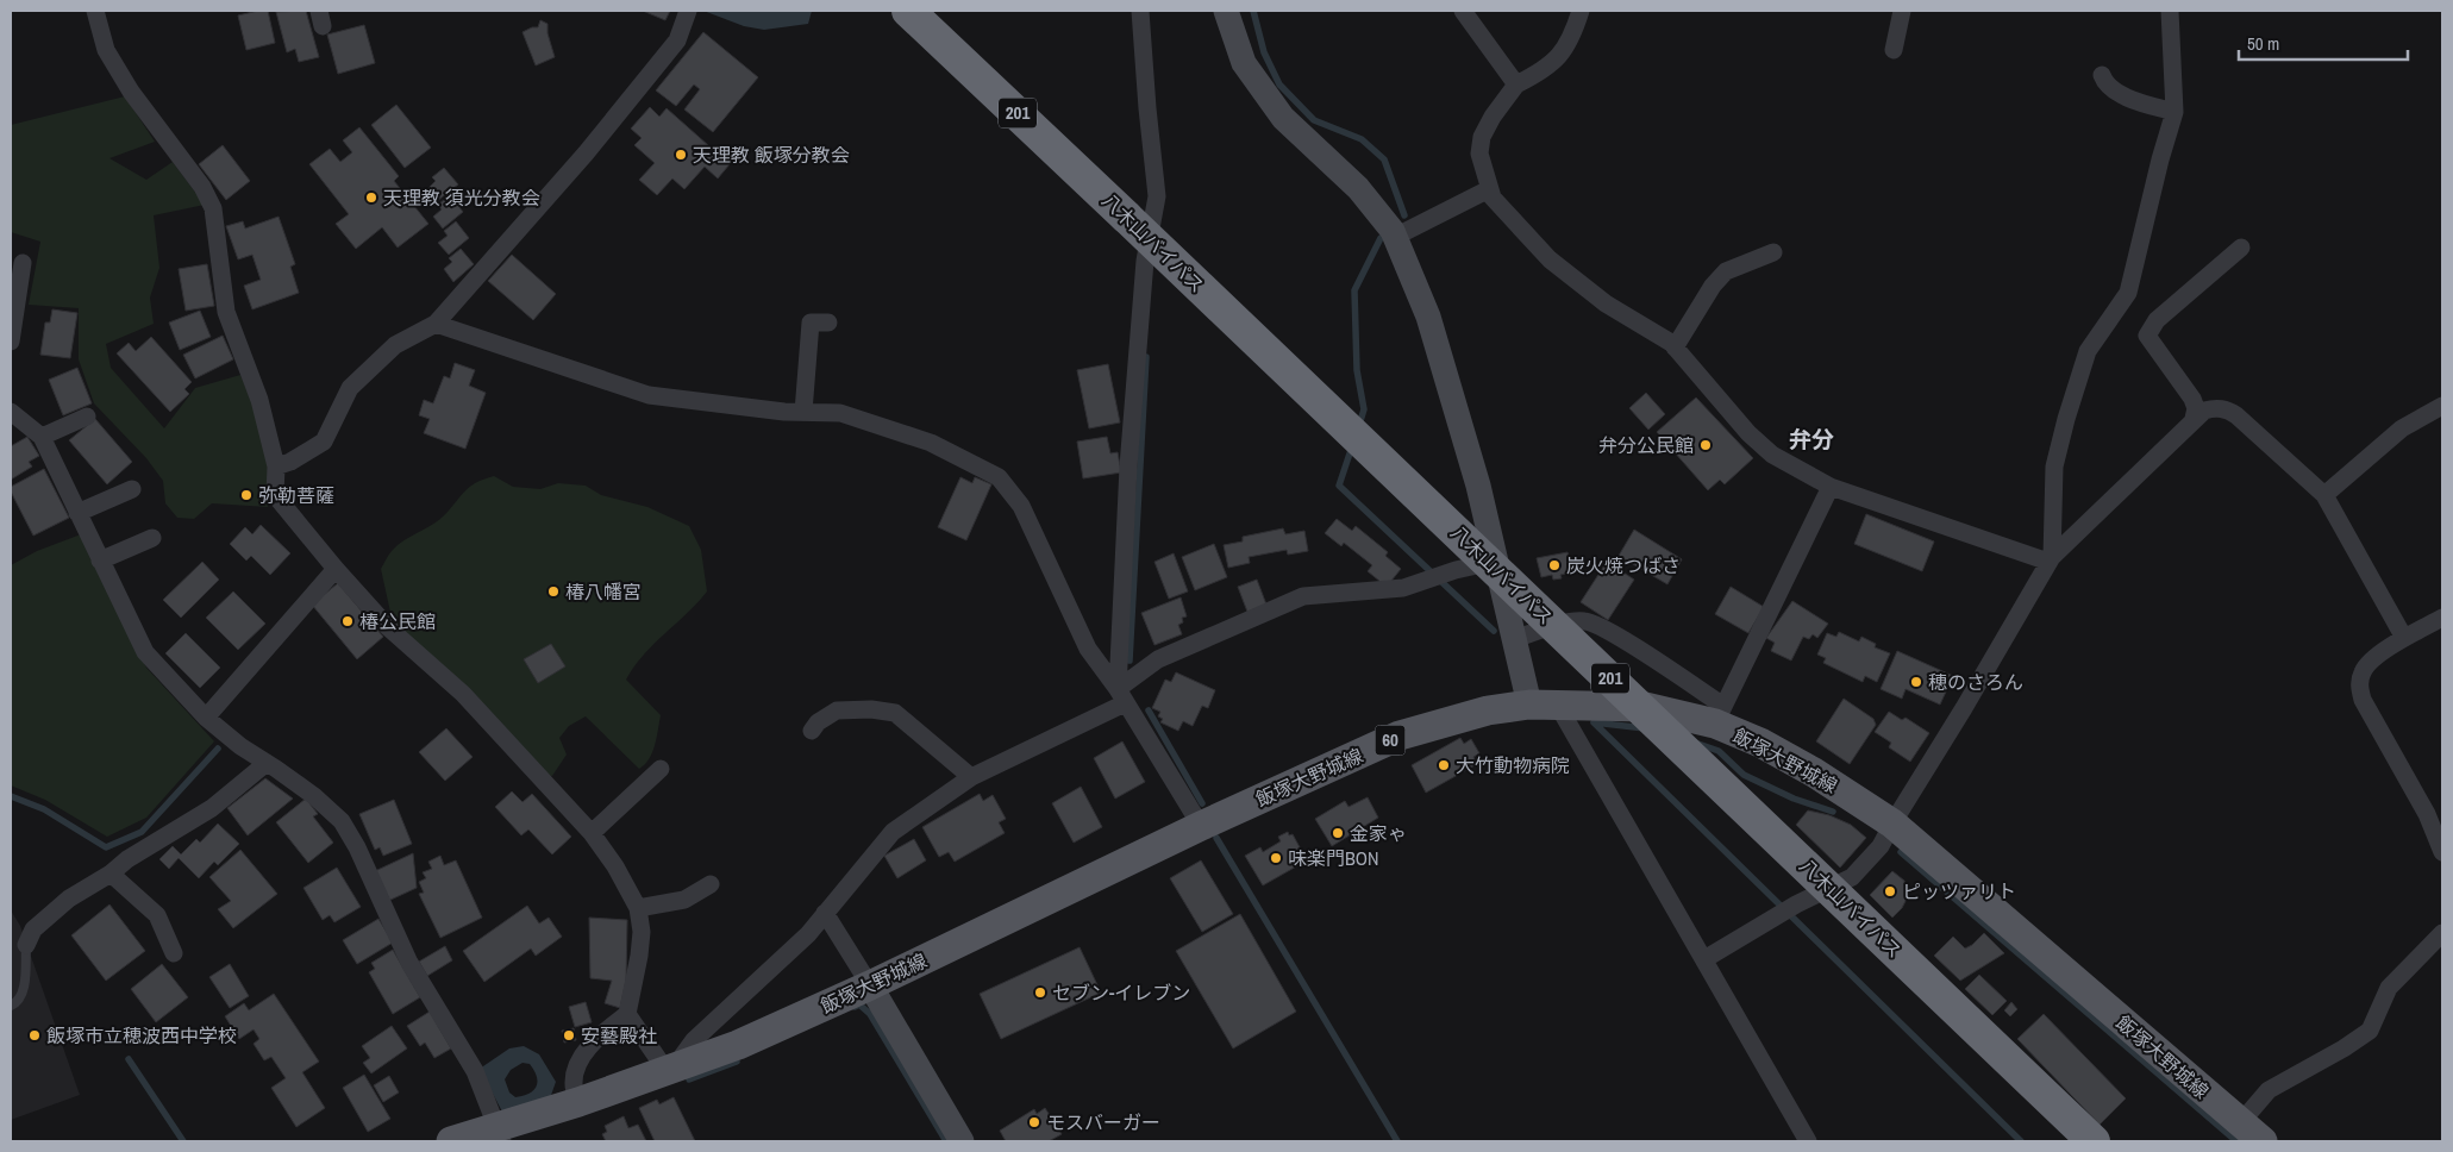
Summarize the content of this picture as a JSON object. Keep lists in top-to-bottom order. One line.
{"streets":{"highway":["201","八木山バイパス"],"main road":["60","飯塚大野城線"]},"districts":["弁分"],"places":["天理教 飯塚分教会","天理教 須光分教会","弁分公民館","弥勒菩薩","炭火焼つばさ","椿八幡宮","椿公民館","穂のさろん","大竹動物病院","金家ゃ","味楽門BON","ピッツァリト","セブン-イレブン","飯塚市立穂波西中学校","安藝殿社","モスバーガー"],"scale_bar":"50 m"}
